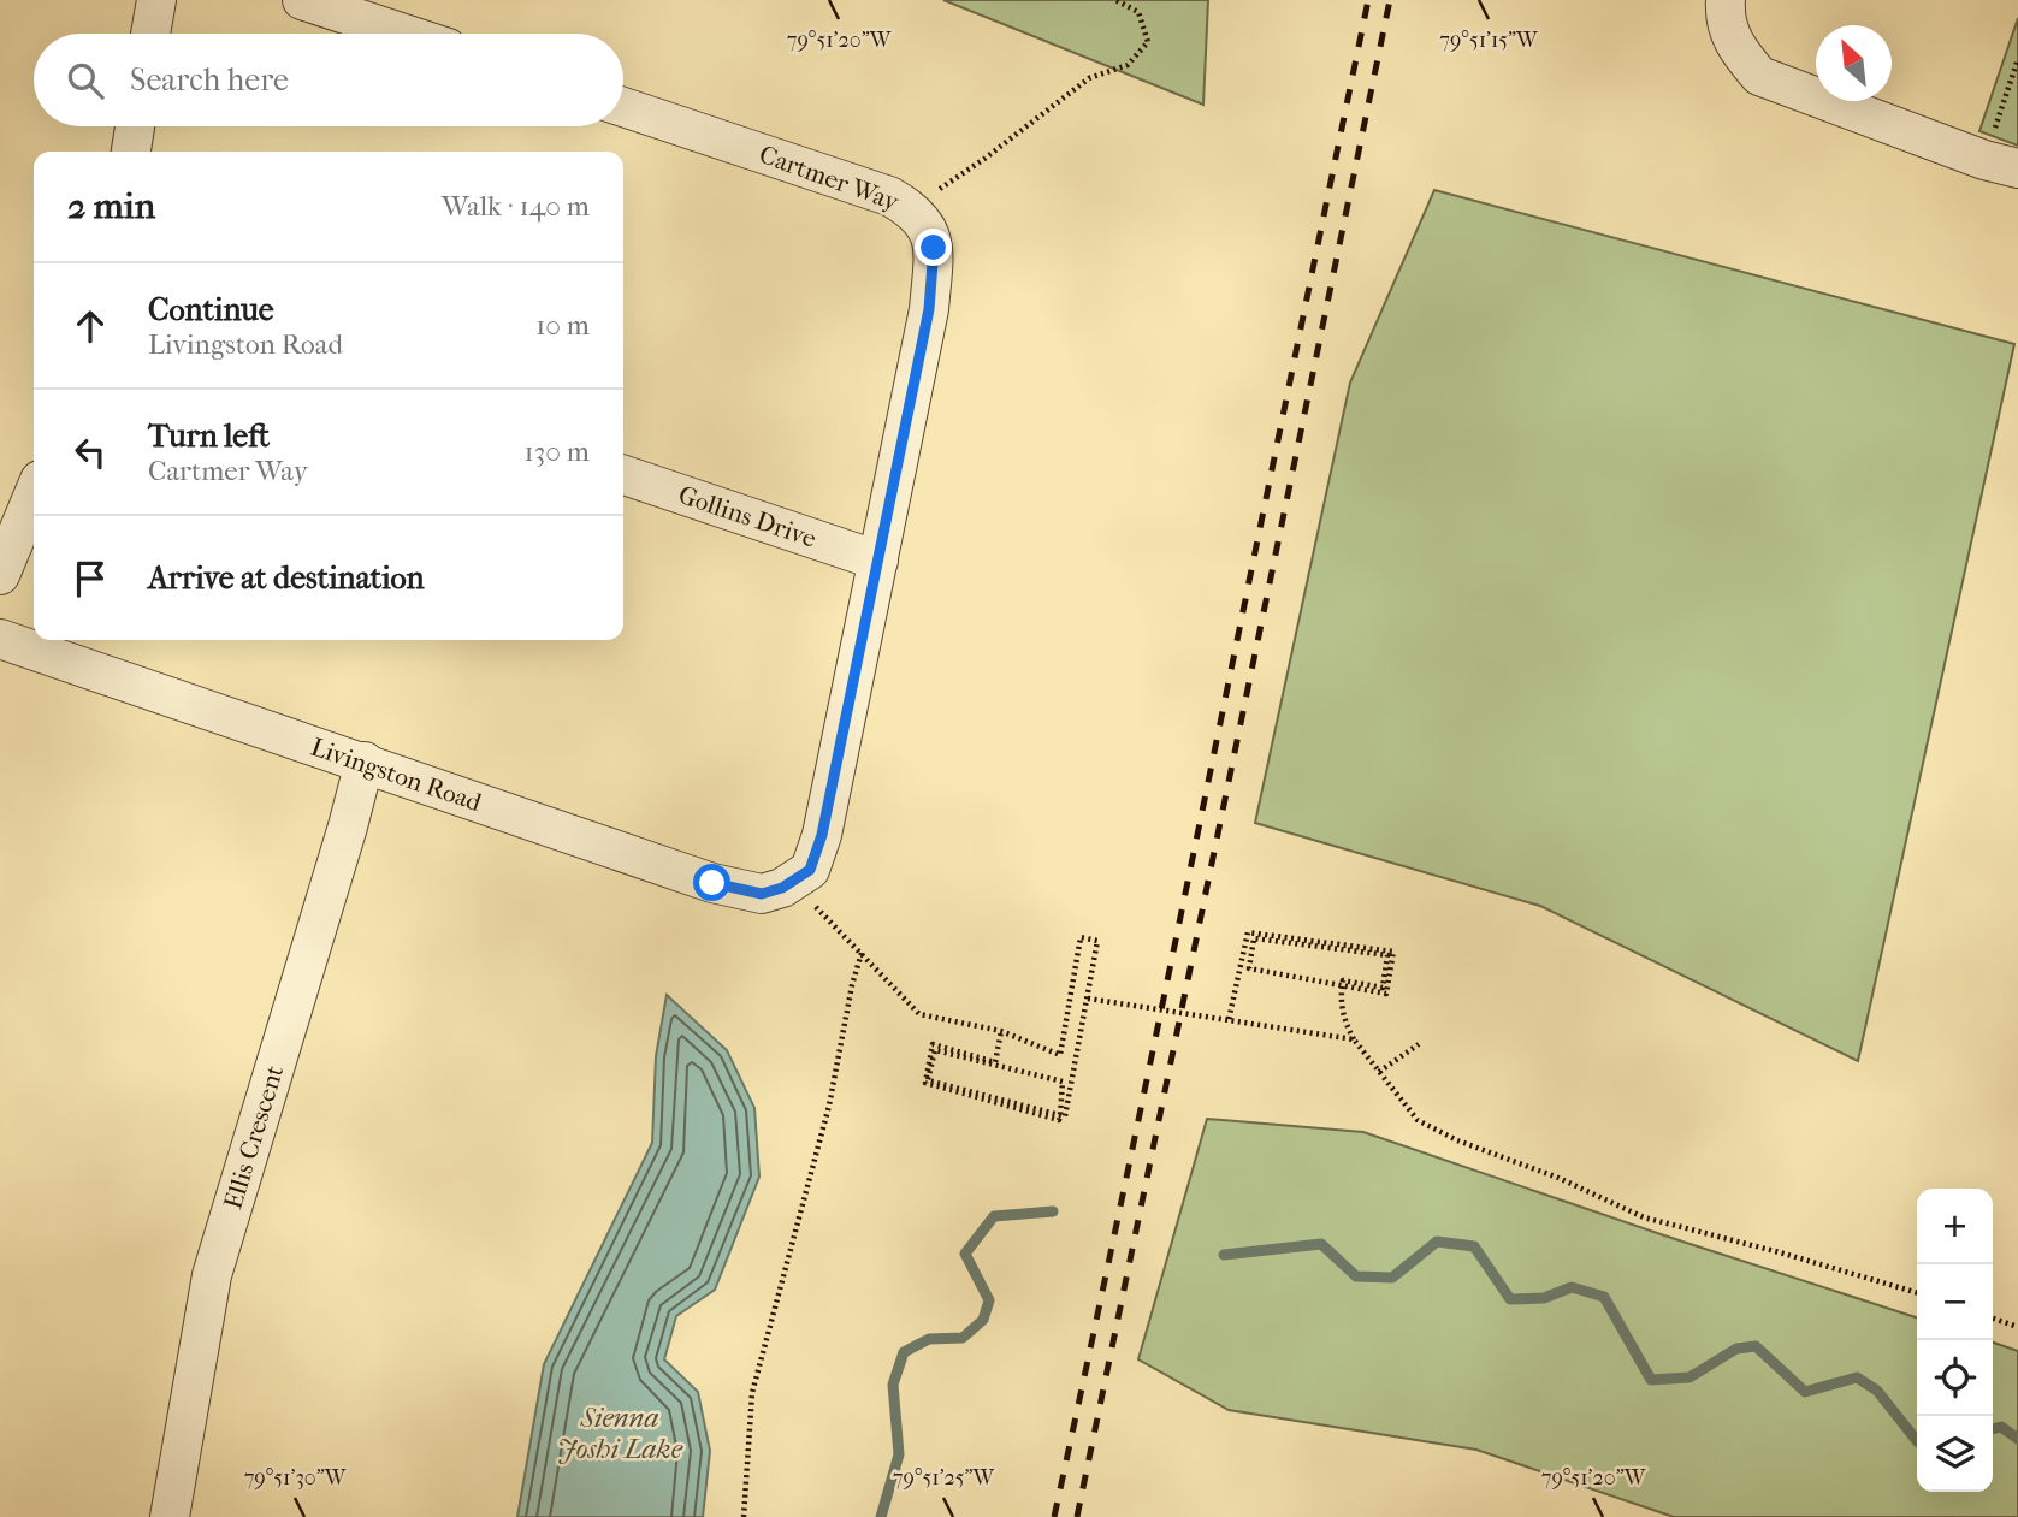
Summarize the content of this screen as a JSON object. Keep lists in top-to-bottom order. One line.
{"streets":{"street":["Cartmer Way","Gollins Drive","Livingston Road","Ellis Crescent"]},"crossings":[["Cartmer Way","Gollins Drive"],["Cartmer Way","Livingston Road"],["Livingston Road","Ellis Crescent"]],"water":["Sienna Joshi Lake"],"north":"top left","page":{"search":"Search here","heading":["2 min","Walk · 140 m"],"list":[["Continue","Livingston Road","10 m"],["Turn left","Cartmer Way","130 m"],"Arrive at destination"],"map_buttons":["+","−"]},"coordinates":["79°51'20\"W","79°51'15\"W","79°51'30\"W","79°51'25\"W"]}
